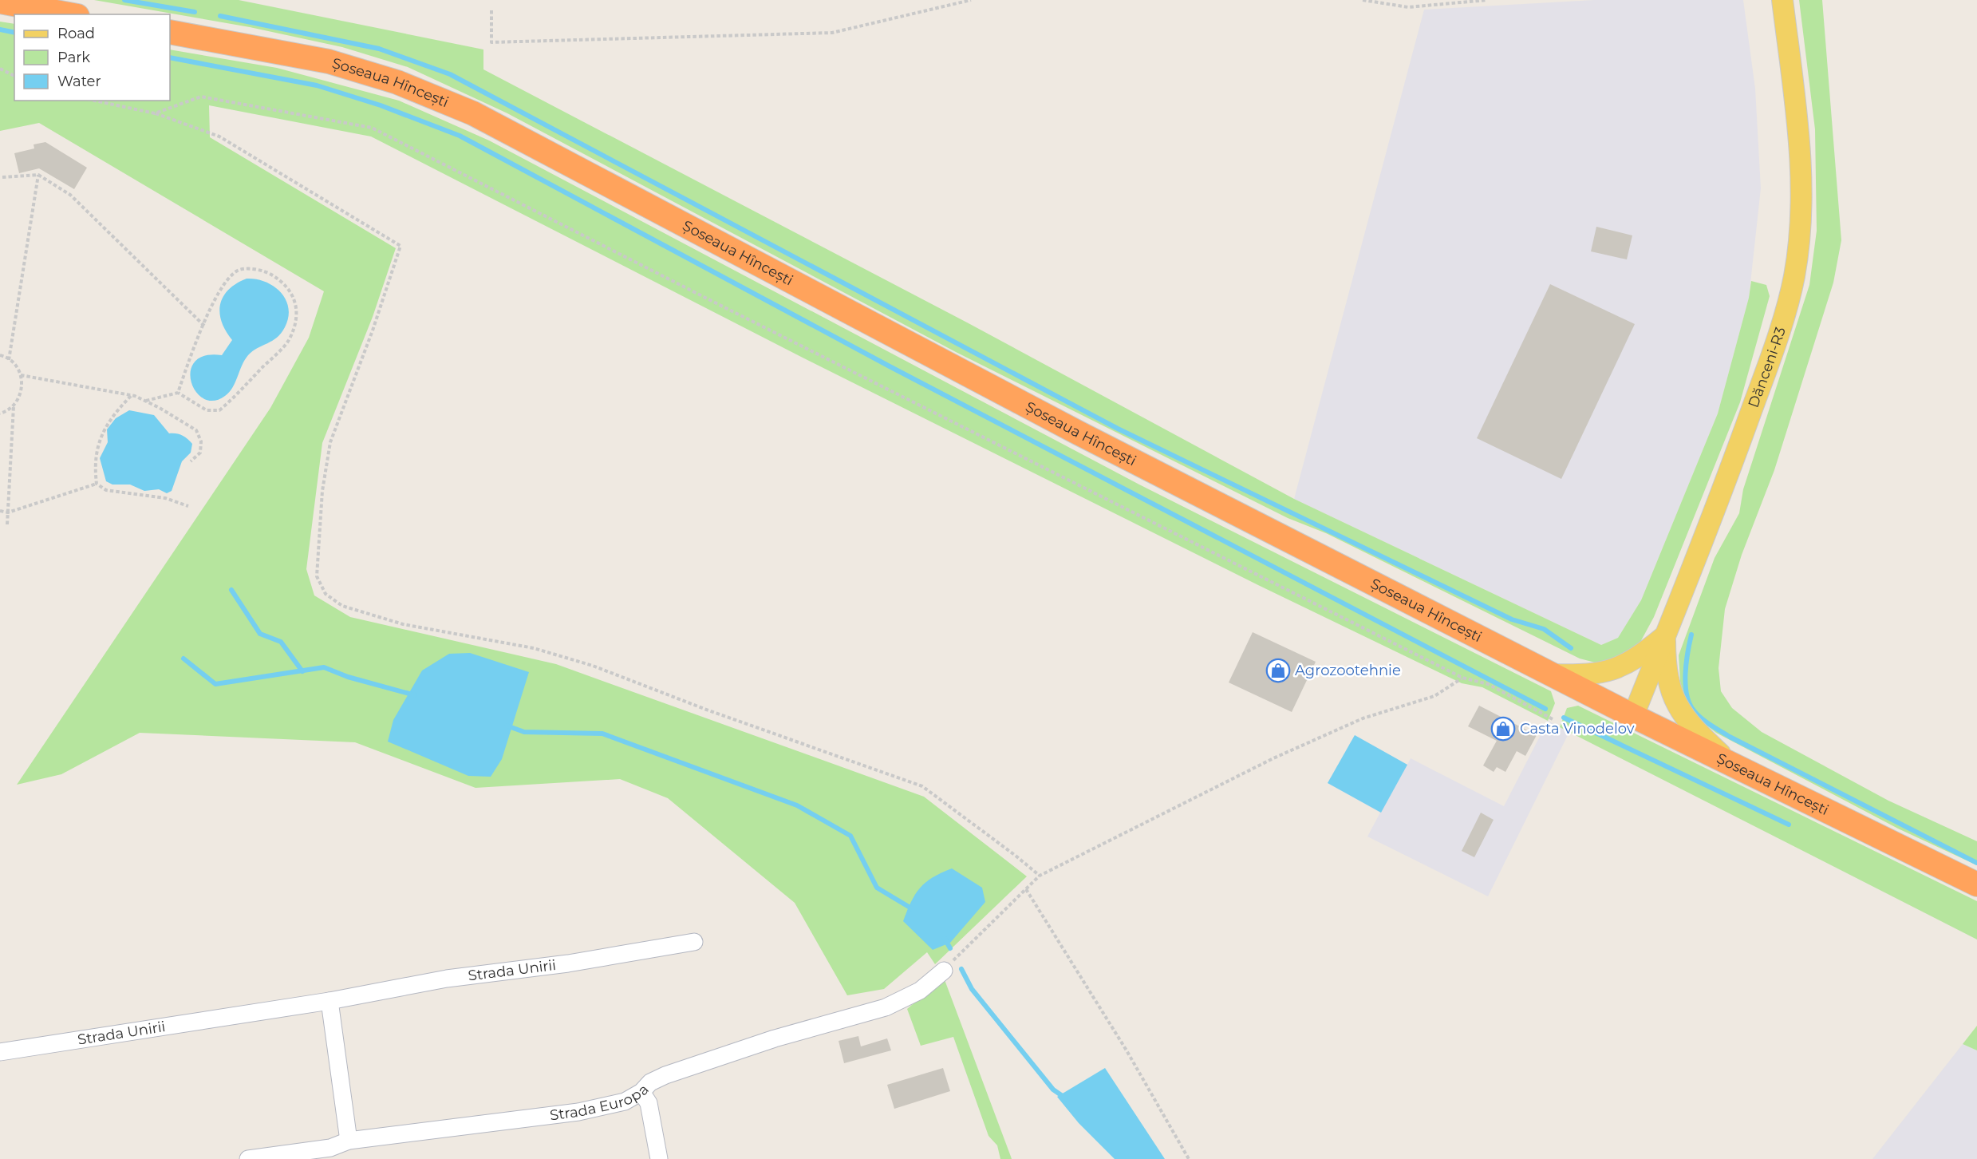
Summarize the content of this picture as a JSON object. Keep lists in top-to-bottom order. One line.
{"streets":{"highway":["Șoseaua Hîncești"],"main road":["Dănceni-R3"],"street":["Strada Unirii","Strada Europa"]},"crossings":[["Șoseaua Hîncești","Dănceni-R3"]],"places":{"shop":["Agrozootehnie","Casta Vinodelov"]},"legend":["Road","Park","Water"]}
